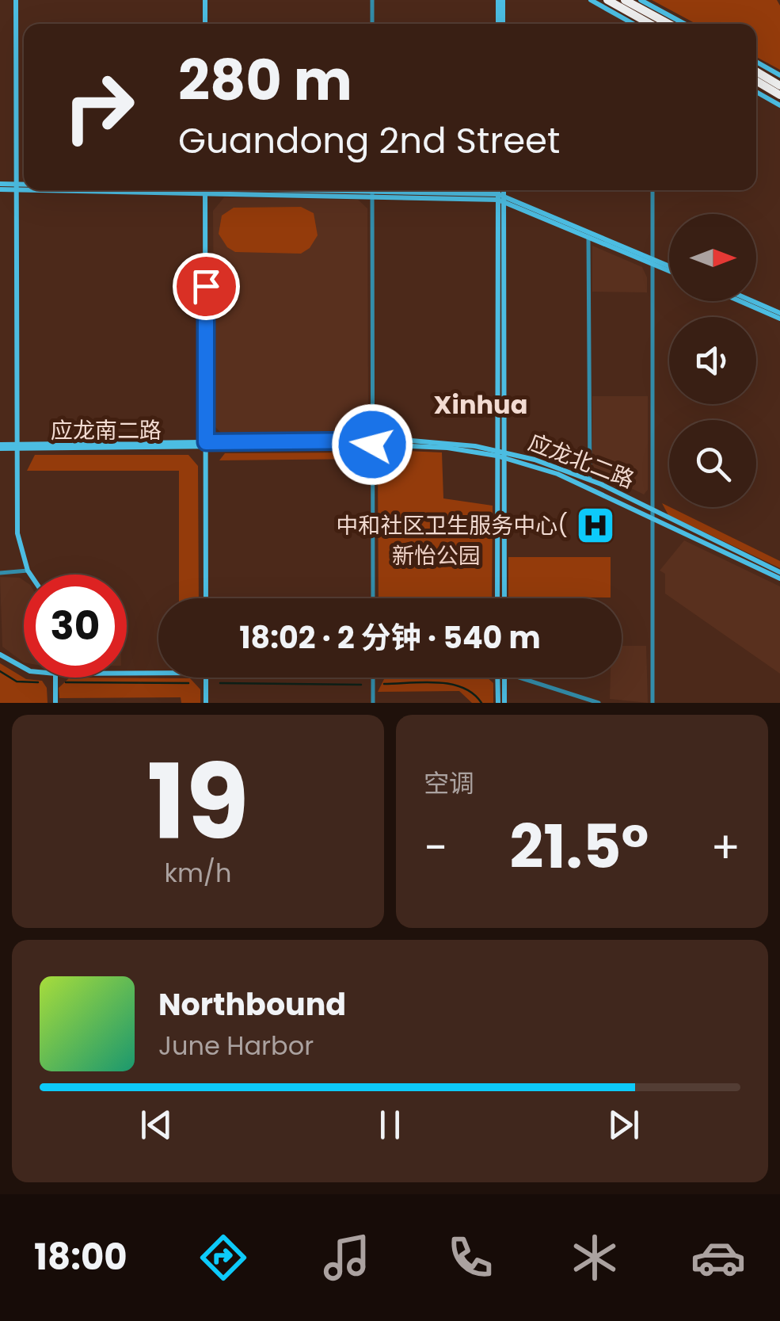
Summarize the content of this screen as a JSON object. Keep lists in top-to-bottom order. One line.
{"streets":{"street":["应龙南二路","应龙北二路"]},"crossings":[["应龙南二路","应龙北二路"]],"districts":["Xinhua"],"parks":["新怡公园"],"places":{"hospital":["中和社区卫生服务中心("]},"north":"right","page":{"turn":["280 m","Guandong 2nd Street"],"limit":"30","trip":"18:02 · 2 分钟 · 540 m","tile":[["19","km/h"],"空调"],"heat":["−","21.5°","+"],"song":["Northbound","June Harbor"],"tabs":"18:00"}}
